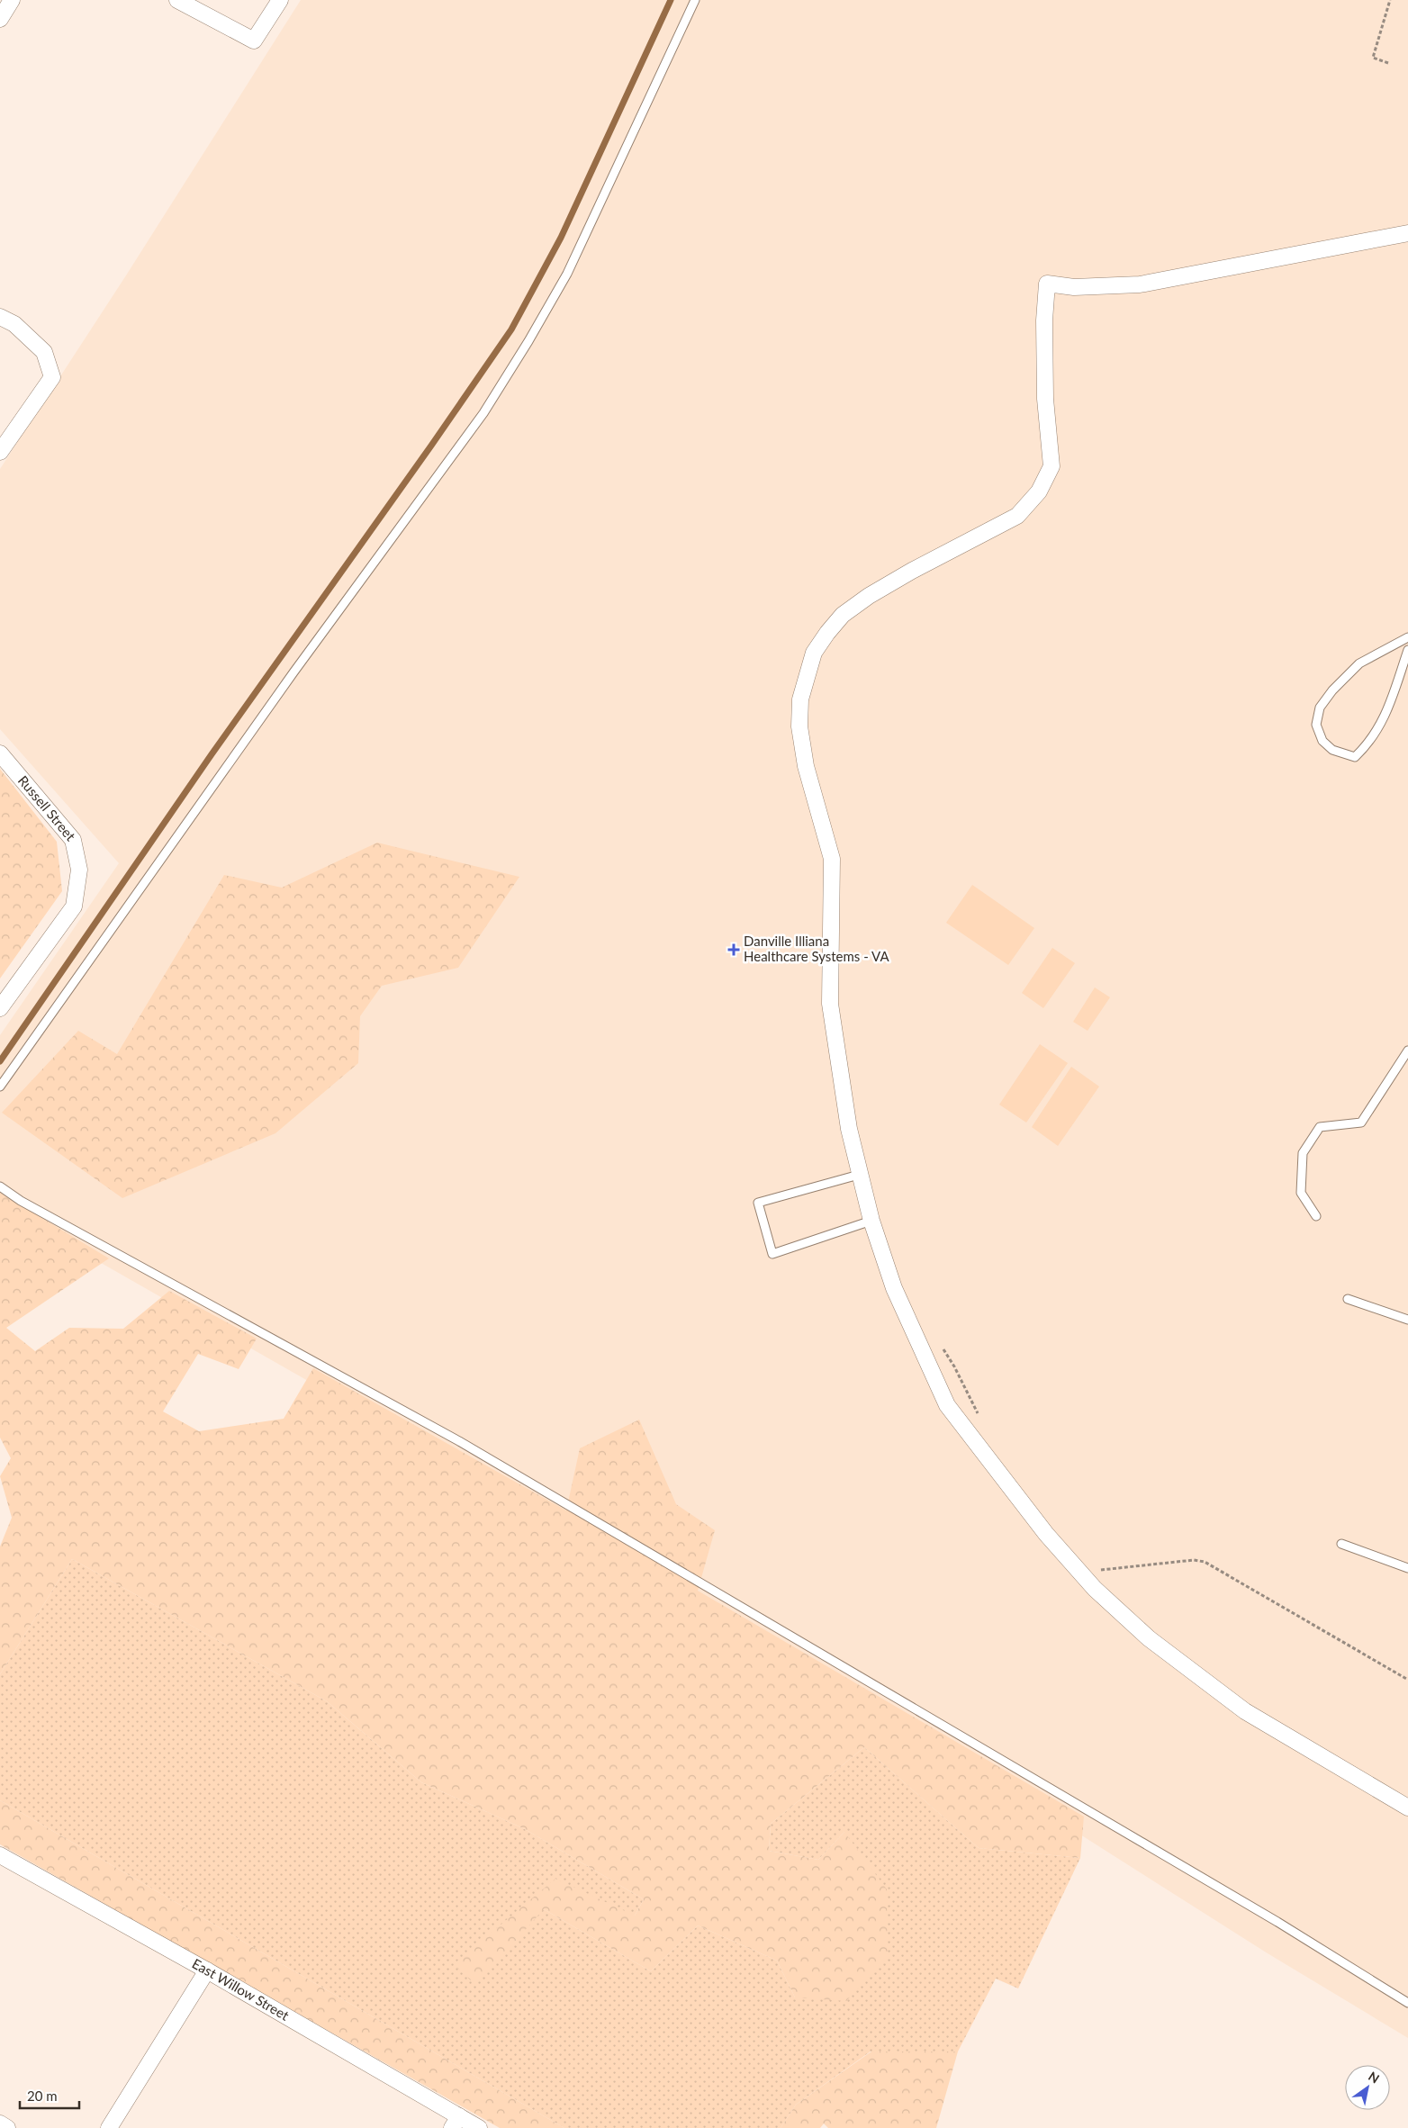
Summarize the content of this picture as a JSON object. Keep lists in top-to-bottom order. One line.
{"streets":{"street":["Russell Street","East Willow Street"]},"places":{"health":["Danville Illiana Healthcare Systems - VA"]},"scale_bar":"20 m","north":"top right"}
